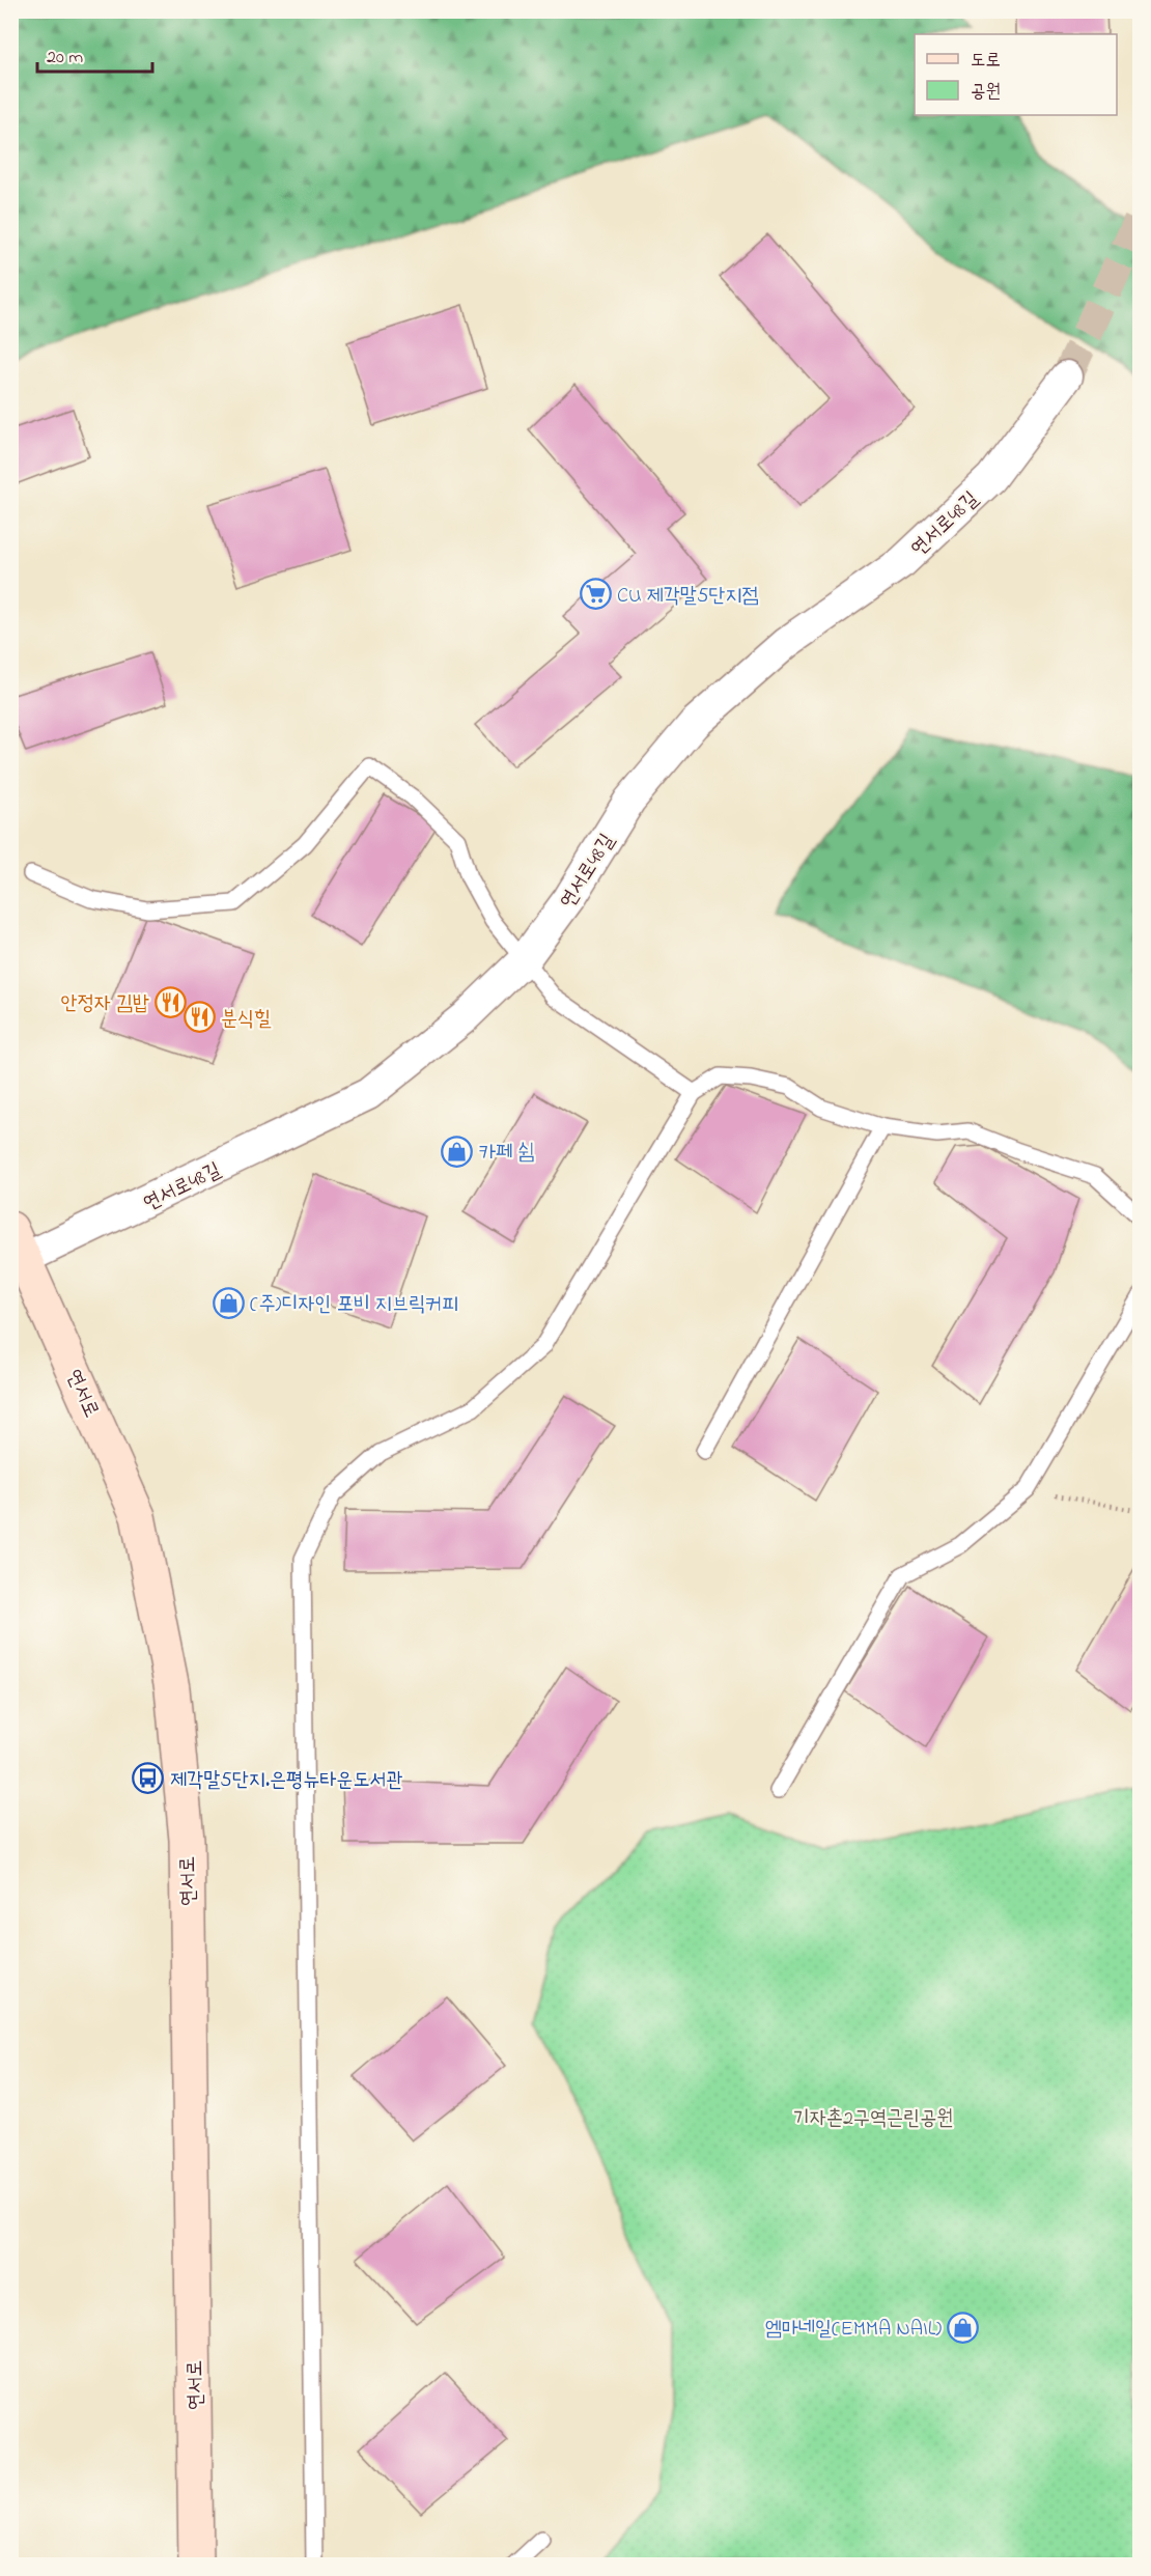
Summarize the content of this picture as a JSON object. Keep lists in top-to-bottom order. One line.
{"streets":{"main road":["연서로"],"street":["연서로48길"]},"crossings":[["연서로48길","연서로"]],"parks":["기자촌2구역근린공원"],"places":{"supermarket":["CU 제각말5단지점"],"restaurant":["안정자 김밥","분식힐"],"shop":["카페 쉼","(주)디자인 포비 지브릭커피","엠마네일(EMMA NAIL)"],"bus stop":["제각말5단지.은평뉴타운도서관"]},"legend":["도로","공원"],"scale_bar":"20 m"}
